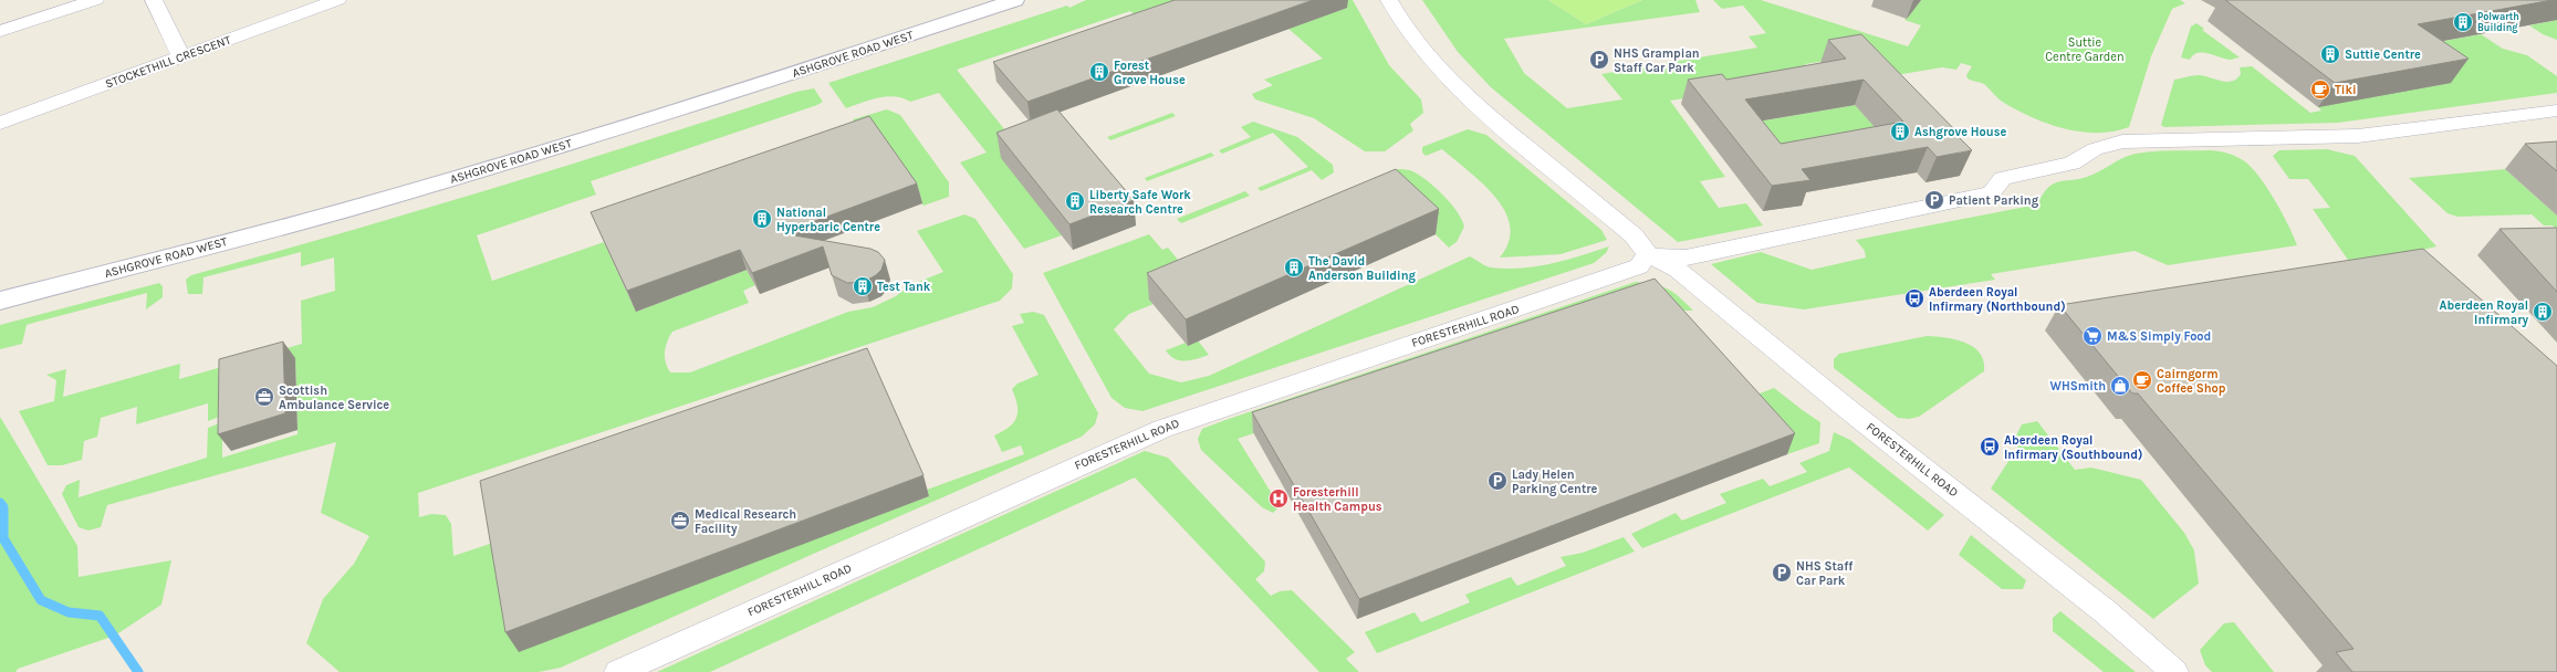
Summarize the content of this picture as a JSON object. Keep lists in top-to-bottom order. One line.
{"streets":{"street":["ASHGROVE ROAD WEST","STOCKETHILL CRESCENT","FORESTERHILL ROAD"]},"parks":["Suttie Centre Garden"],"places":{"building":["Polwarth Building","Suttie Centre","Forest Grove House","Ashgrove House","Liberty Safe Work Research Centre","National Hyperbaric Centre","The David Anderson Building","Test Tank","Aberdeen Royal Infirmary"],"parking":["NHS Grampian Staff Car Park","Patient Parking","Lady Helen Parking Centre","NHS Staff Car Park"],"cafe":["Tiki","Cairngorm Coffee Shop"],"bus stop":["Aberdeen Royal Infirmary (Northbound)","Aberdeen Royal Infirmary (Southbound)"],"supermarket":["M&S Simply Food"],"shop":["WHSmith"],"office":["Scottish Ambulance Service","Medical Research Facility"],"hospital":["Foresterhill Health Campus"]}}
